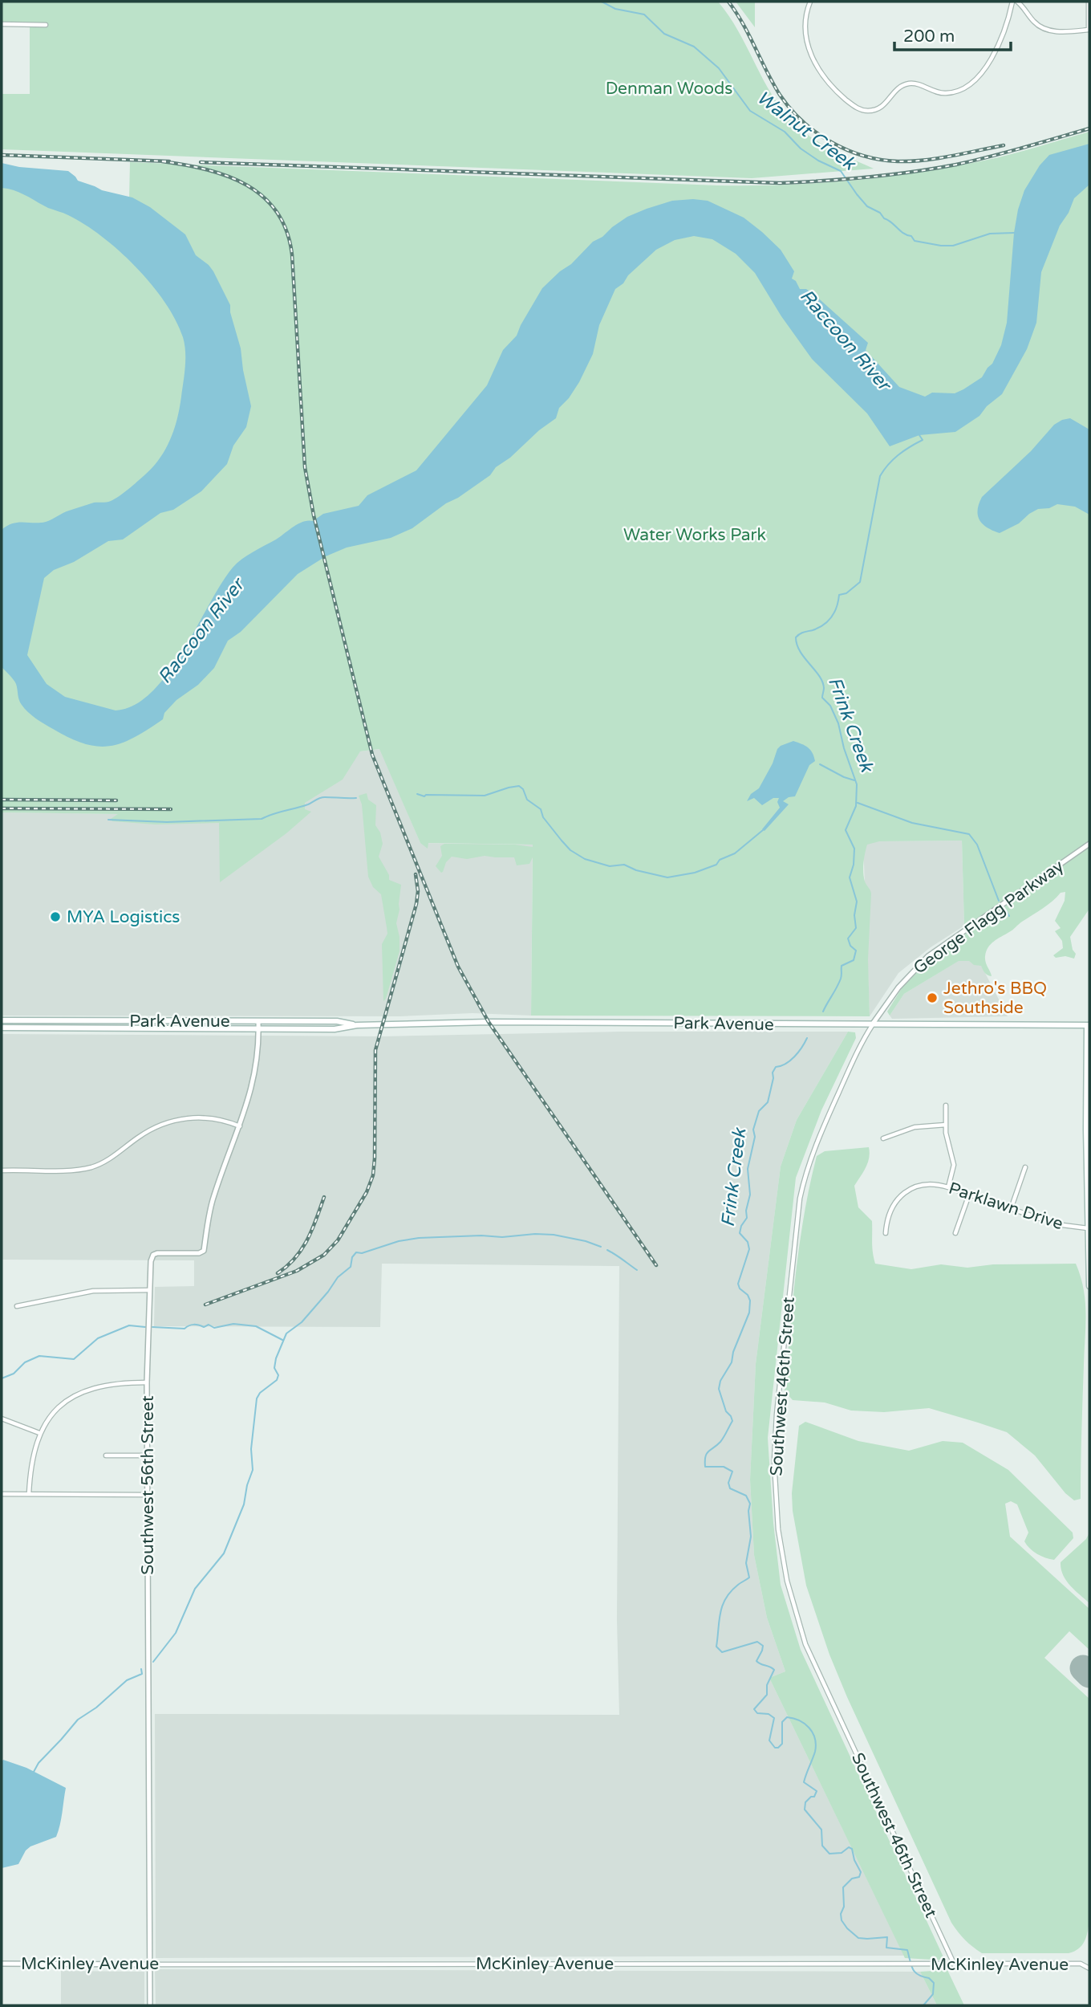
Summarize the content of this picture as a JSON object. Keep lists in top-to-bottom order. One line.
{"streets":{"main road":["Park Avenue"],"street":["George Flagg Parkway","Parklawn Drive","Southwest 46th Street","Southwest 56th Street","McKinley Avenue"]},"crossings":[["George Flagg Parkway","Park Avenue"],["George Flagg Parkway","Southwest 46th Street"],["Park Avenue","Southwest 46th Street"],["Park Avenue","Southwest 56th Street"],["Southwest 46th Street","McKinley Avenue"],["Southwest 56th Street","McKinley Avenue"]],"water":["Walnut Creek","Raccoon River","Frink Creek"],"parks":["Denman Woods","Water Works Park"],"places":["MYA Logistics","Jethro's BBQ Southside"],"scale_bar":"200 m"}
